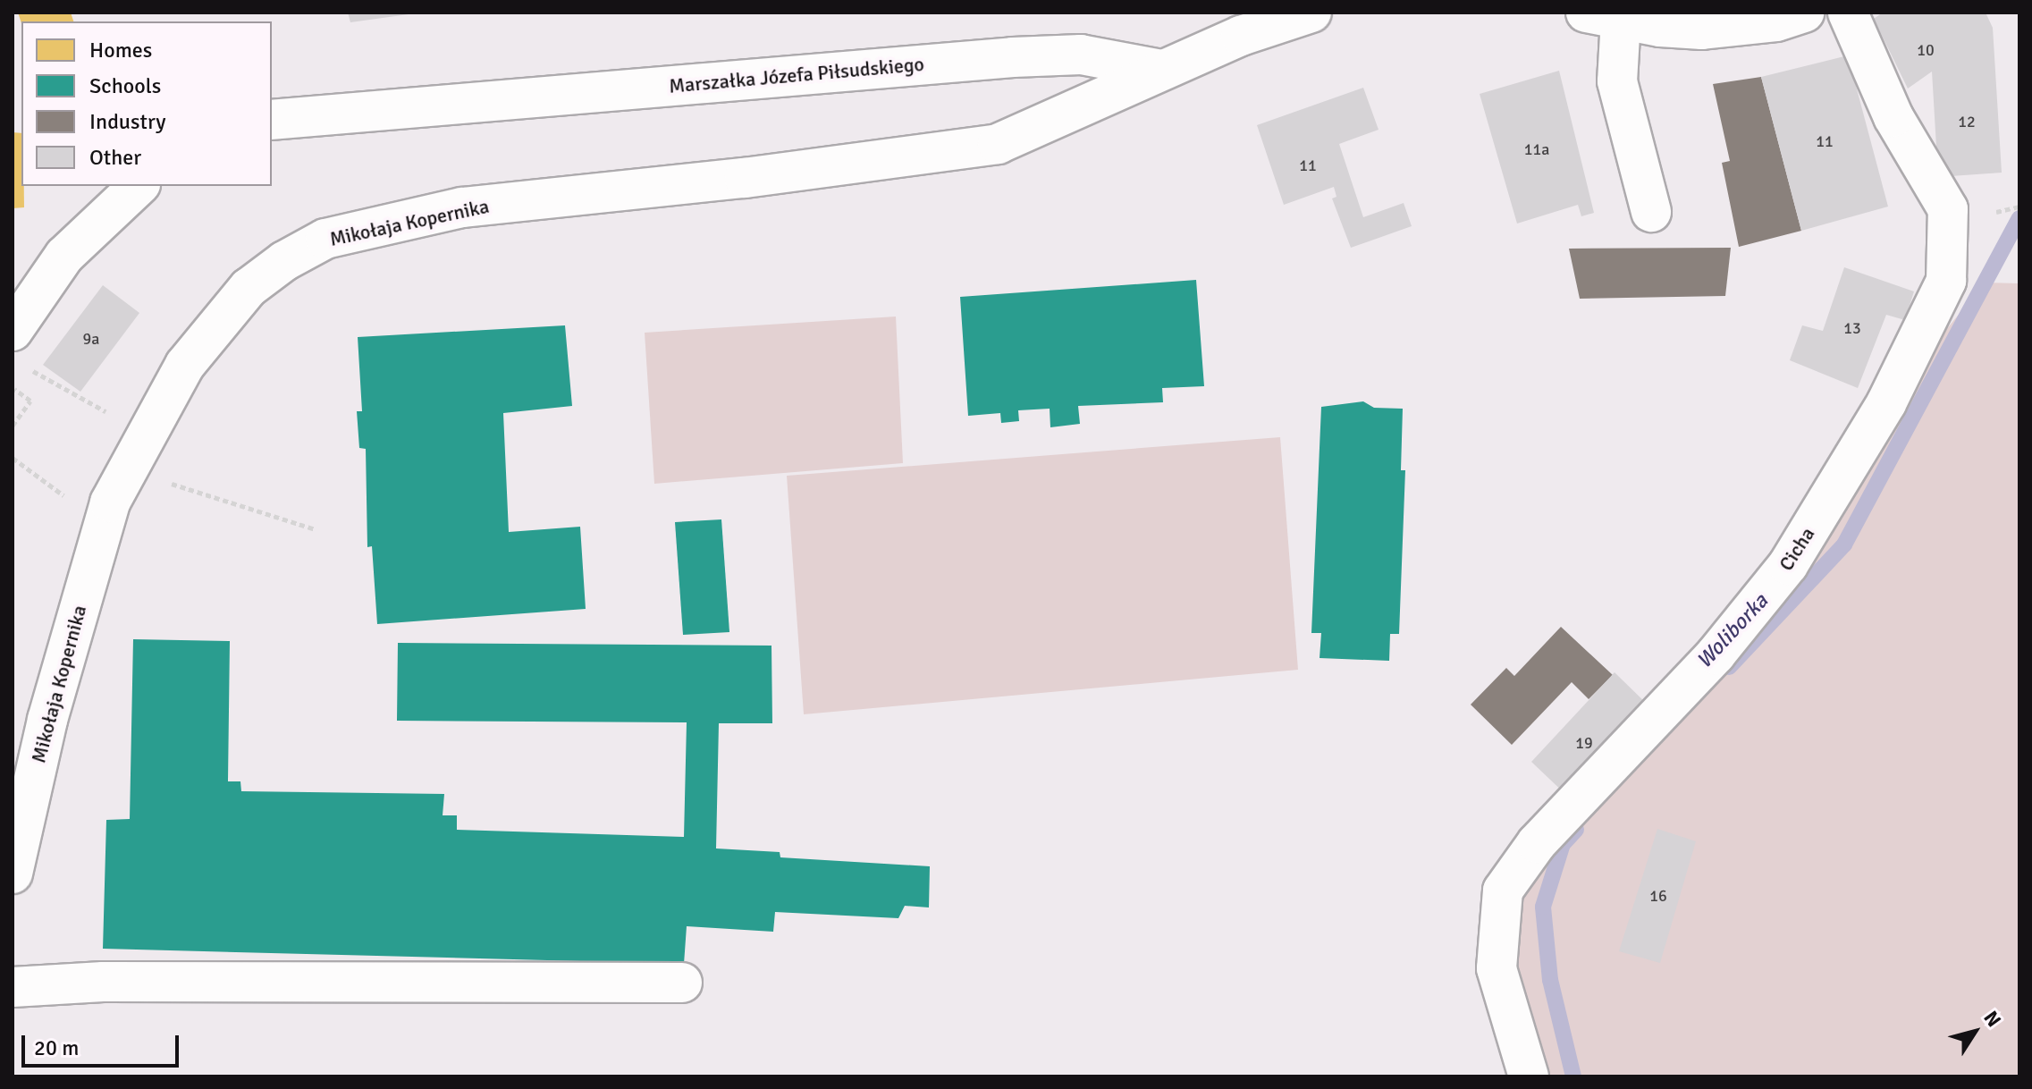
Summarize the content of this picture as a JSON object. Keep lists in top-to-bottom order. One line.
{"streets":{"street":["Marszałka Józefa Piłsudskiego","Mikołaja Kopernika","Cicha"]},"crossings":[["Marszałka Józefa Piłsudskiego","Mikołaja Kopernika"]],"water":["Woliborka"],"house_numbers":["10","12","11","11a","11","13","9a","19","16"],"legend":["Homes","Schools","Industry","Other"],"scale_bar":"20 m","north":"top right"}
